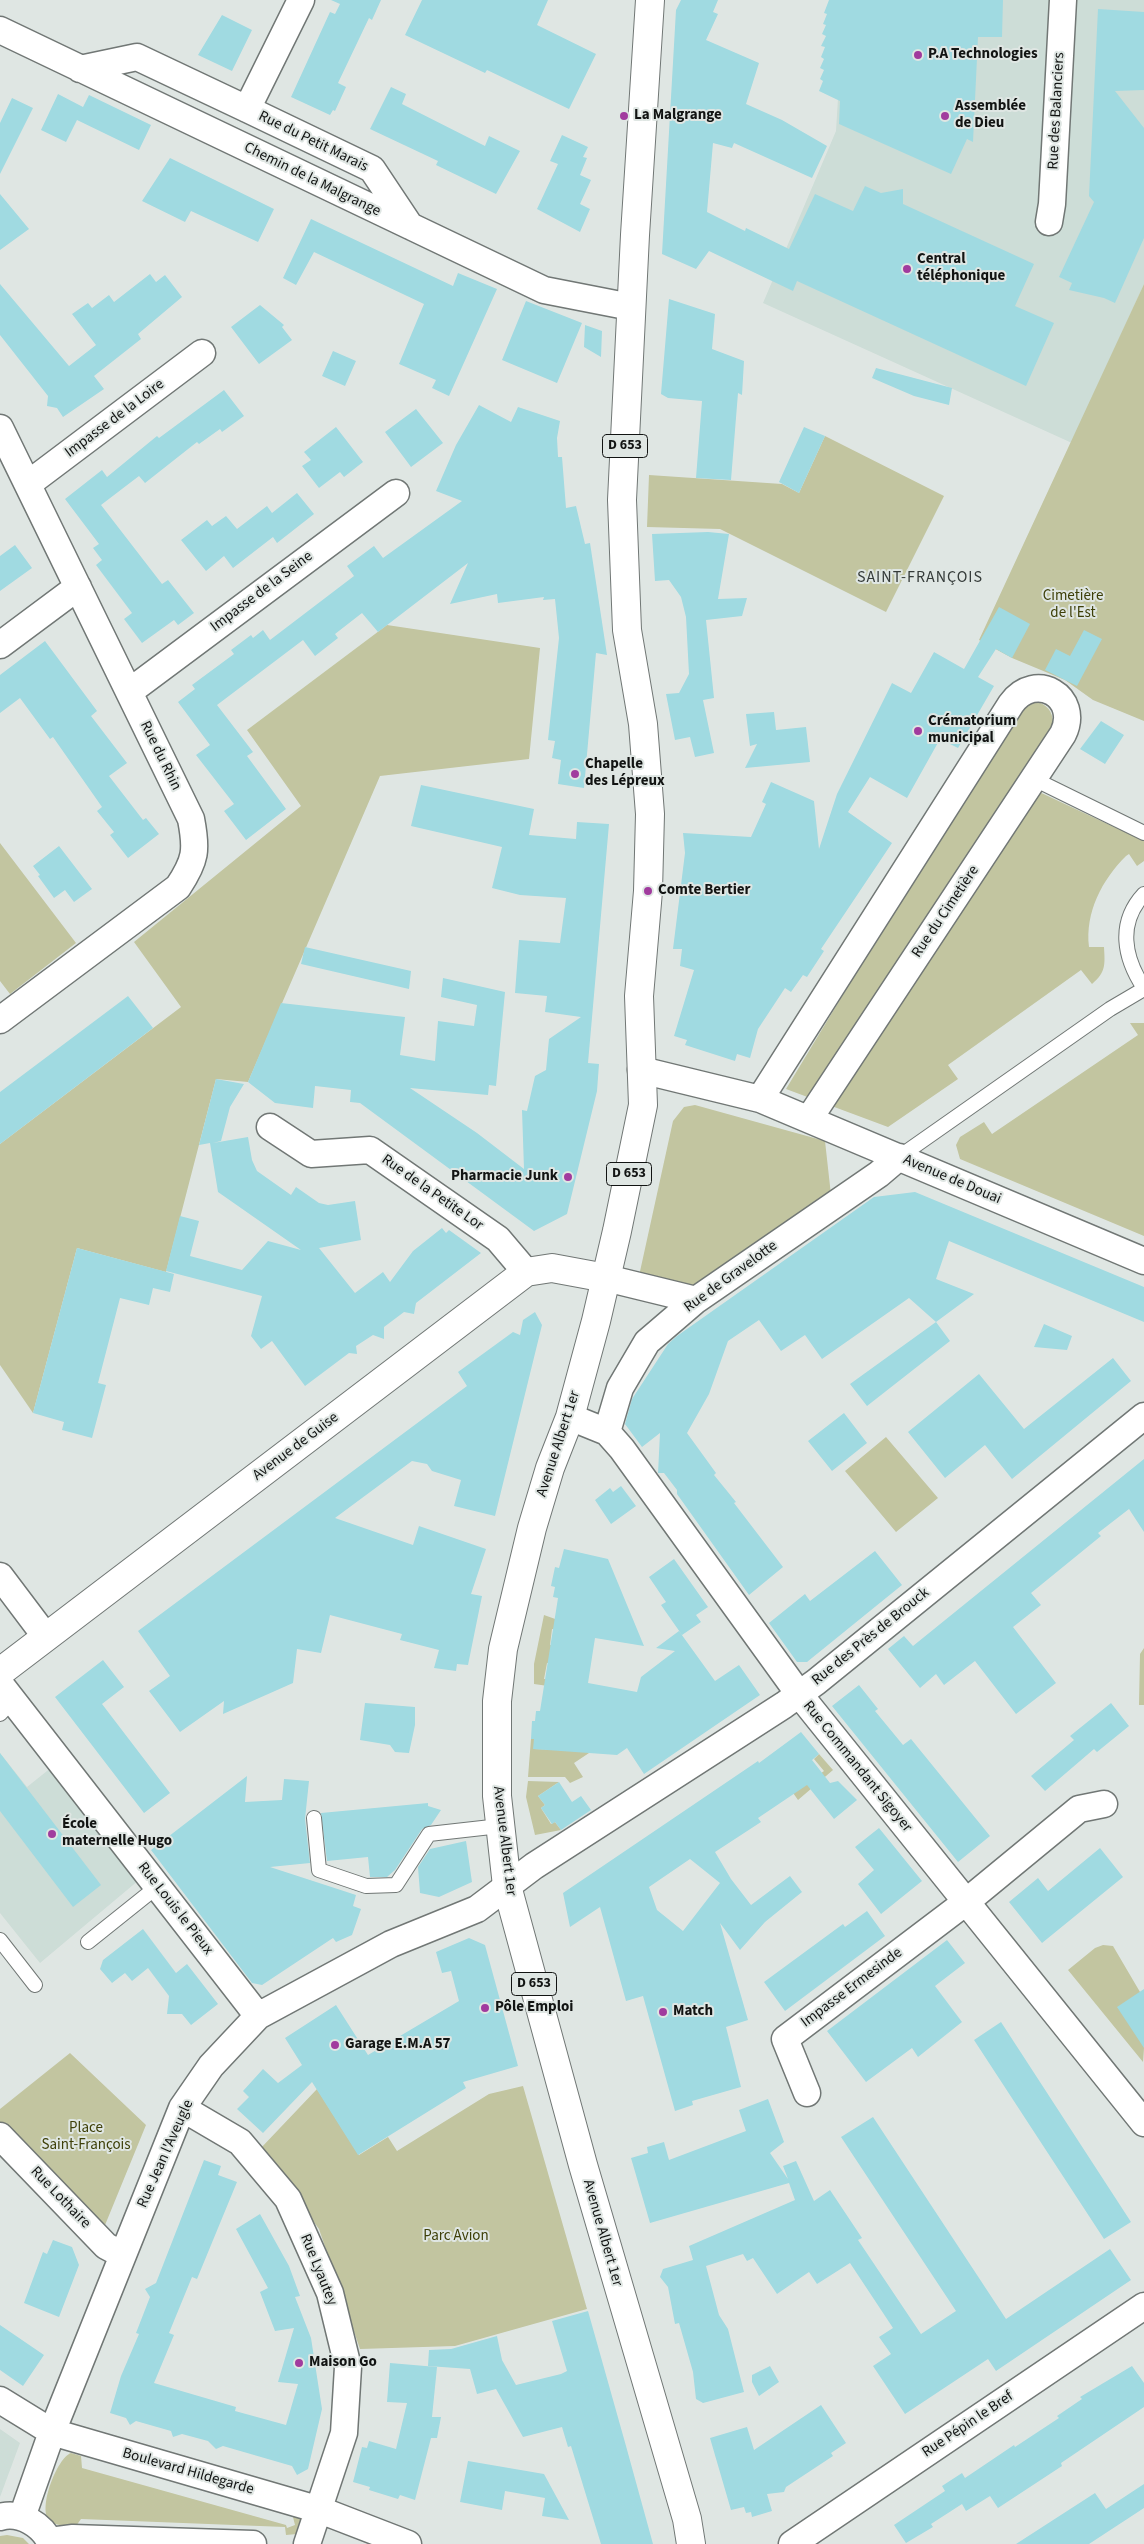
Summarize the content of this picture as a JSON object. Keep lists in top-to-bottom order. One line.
{"streets":{"main road":["D 653","Avenue Albert 1er","Avenue de Guise"],"street":["Rue des Balanciers","Rue du Petit Marais","Chemin de la Malgrange","Impasse de la Loire","Impasse de la Seine","Rue du Rhin","Rue du Cimetière","Avenue de Douai","Rue de la Petite Lor","Rue de Gravelotte","Rue des Près de Brouck","Rue Commandant Sigoyer","Rue Louis le Pieux","Impasse Ermesinde","Rue Jean l'Aveugle","Rue Lothaire","Rue Lyautey","Rue Pépin le Bref","Boulevard Hildegarde"]},"crossings":[["Rue du Petit Marais","Chemin de la Malgrange"],["Chemin de la Malgrange","D 653"],["Impasse de la Loire","Rue du Rhin"],["D 653","Avenue de Douai"],["D 653","Avenue Albert 1er"],["D 653","Avenue de Guise"],["Impasse de la Seine","Rue du Rhin"],["Rue du Cimetière","Avenue de Douai"],["Avenue de Douai","Rue de Gravelotte"],["Rue de la Petite Lor","Avenue de Guise"],["Rue de Gravelotte","Rue Commandant Sigoyer"],["Avenue Albert 1er","Avenue de Guise"],["Avenue Albert 1er","Rue des Près de Brouck"],["Avenue Albert 1er","Rue Commandant Sigoyer"],["Avenue Albert 1er","Rue Jean l'Aveugle"],["Rue des Près de Brouck","Rue Commandant Sigoyer"],["Rue des Près de Brouck","Rue Jean l'Aveugle"],["Rue Commandant Sigoyer","Impasse Ermesinde"],["Rue Louis le Pieux","Rue Jean l'Aveugle"],["Rue Jean l'Aveugle","Rue Lothaire"],["Rue Jean l'Aveugle","Rue Lyautey"],["Rue Jean l'Aveugle","Boulevard Hildegarde"],["Rue Lyautey","Boulevard Hildegarde"]],"districts":["SAINT-FRANÇOIS"],"parks":["Cimetière de l'Est","Place Saint-François","Parc Avion"],"places":["P.A Technologies","La Malgrange","Assemblée de Dieu","Central téléphonique","Crématorium municipal","Chapelle des Lépreux","Comte Bertier","Pharmacie Junk","École maternelle Hugo","Pôle Emploi","Match","Garage E.M.A 57","Maison Go"]}
